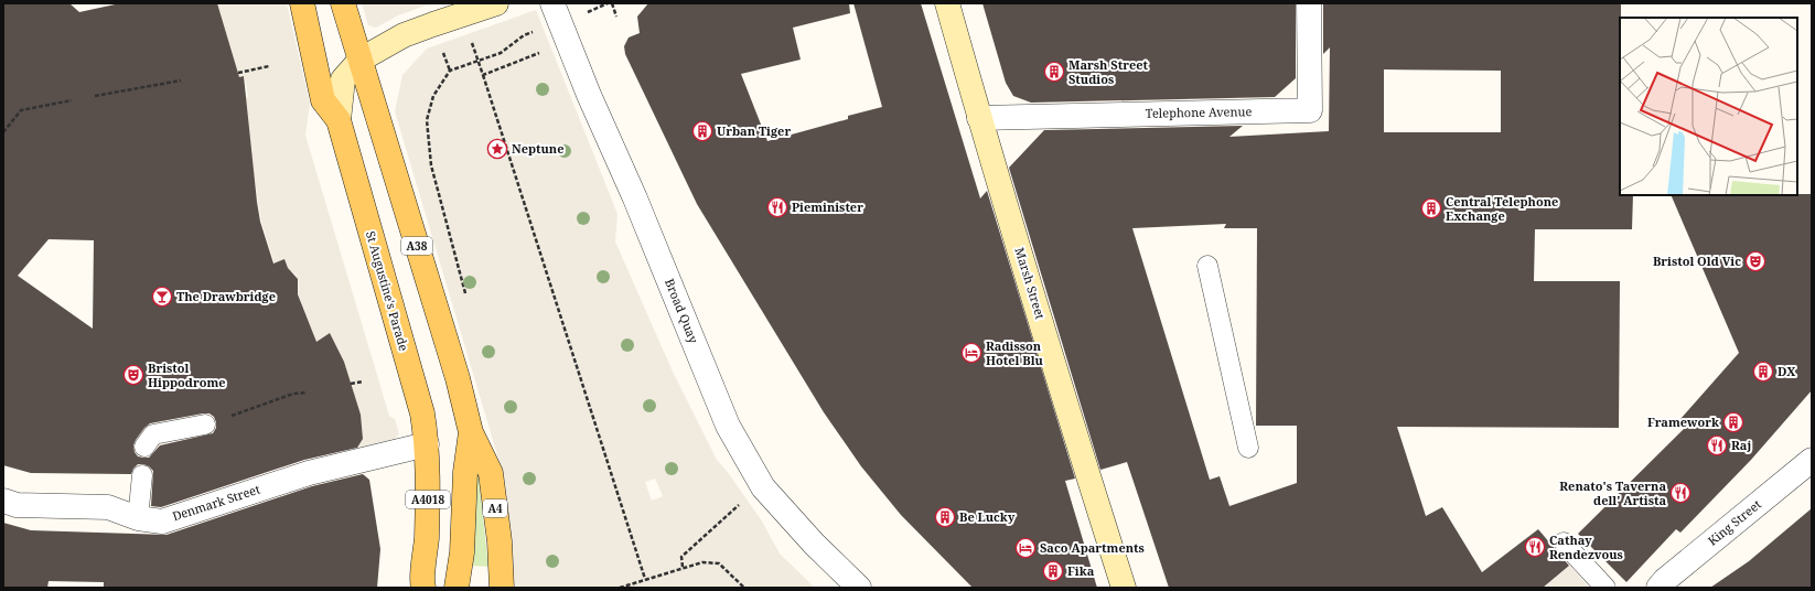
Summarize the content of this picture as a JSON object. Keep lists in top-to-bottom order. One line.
{"streets":{"main road":["A38","St Augustine's Parade","A4018","A4"],"street":["Telephone Avenue","Marsh Street","Broad Quay","Denmark Street","King Street"]},"crossings":[["Telephone Avenue","Marsh Street"],["A38","A4018"],["A38","A4"],["St Augustine's Parade","Denmark Street"],["A4018","A4"]],"places":{"building":["Marsh Street Studios","Urban Tiger","Central Telephone Exchange","DX","Framework","Be Lucky","Fika"],"place":["Neptune"],"restaurant":["Pieminister","Raj","Renato's Taverna dell' Artista","Cathay Rendezvous"],"theatre":["Bristol Old Vic","Bristol Hippodrome"],"bar":["The Drawbridge"],"hotel":["Radisson Hotel Blu","Saco Apartments"]}}
